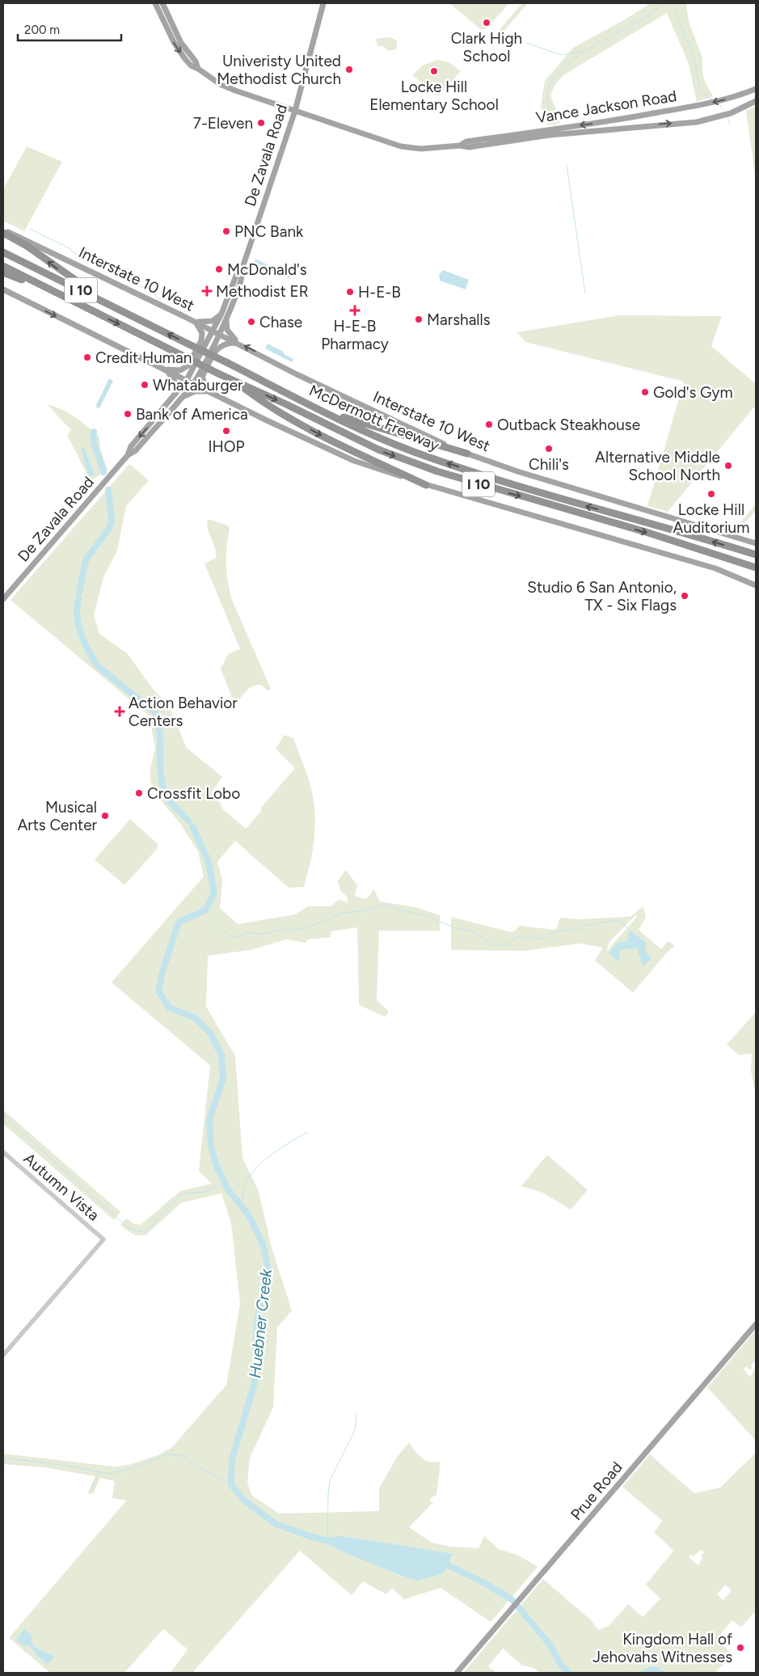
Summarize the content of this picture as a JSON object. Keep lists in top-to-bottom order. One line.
{"streets":{"highway":["I 10","McDermott Freeway"],"main road":["Vance Jackson Road","De Zavala Road","Interstate 10 West","Prue Road"],"street":["Autumn Vista"]},"crossings":[["Vance Jackson Road","De Zavala Road"],["De Zavala Road","Interstate 10 West"]],"water":["Huebner Creek"],"places":{"other":["Clark High School","Univeristy United Methodist Church","Locke Hill Elementary School","7-Eleven","PNC Bank","McDonald's","H-E-B","Marshalls","Chase","Credit Human","Whataburger","Gold's Gym","Bank of America","Outback Steakhouse","IHOP","Chili's","Alternative Middle School North","Locke Hill Auditorium","Studio 6 San Antonio, TX - Six Flags","Crossfit Lobo","Musical Arts Center","Kingdom Hall of Jehovahs Witnesses"],"health":["Methodist ER","H-E-B Pharmacy","Action Behavior Centers"]},"scale_bar":"200 m"}
